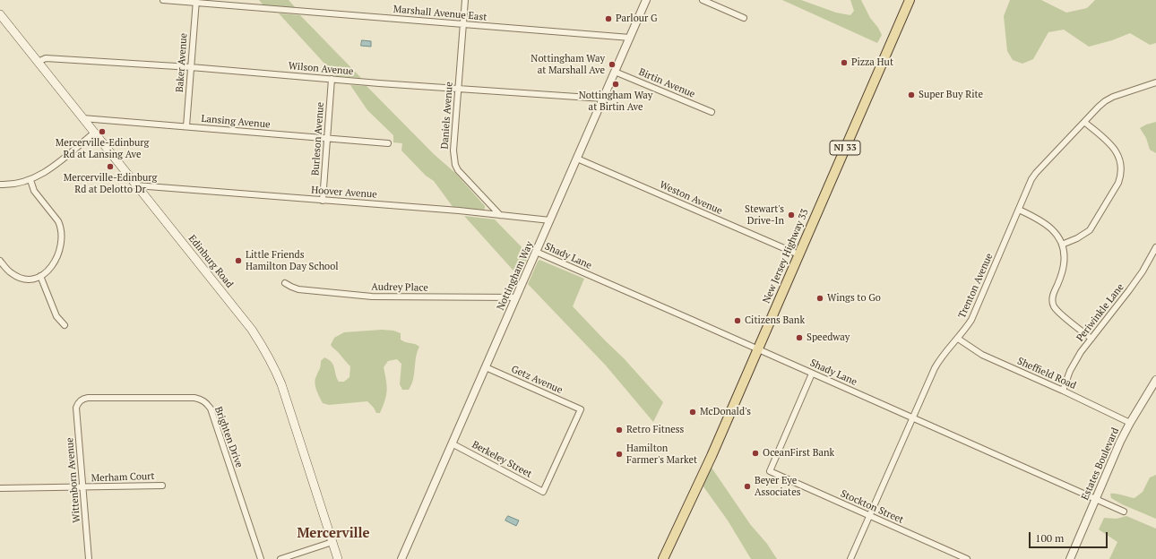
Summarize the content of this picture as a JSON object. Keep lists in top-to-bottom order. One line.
{"streets":{"main road":["NJ 33","New Jersey Highway 33","Edinburg Road"],"street":["Marshall Avenue East","Baker Avenue","Wilson Avenue","Birtin Avenue","Daniels Avenue","Lansing Avenue","Burleson Avenue","Hoover Avenue","Weston Avenue","Shady Lane","Nottingham Way","Trenton Avenue","Audrey Place","Periwinkle Lane","Sheffield Road","Getz Avenue","Brighten Drive","Berkeley Street","Estates Boulevard","Merham Court","Wittenborn Avenue","Stockton Street"]},"crossings":[["Marshall Avenue East","Baker Avenue"],["Marshall Avenue East","Daniels Avenue"],["Marshall Avenue East","Nottingham Way"],["Baker Avenue","Wilson Avenue"],["Baker Avenue","Lansing Avenue"],["Wilson Avenue","Daniels Avenue"],["Wilson Avenue","Burleson Avenue"],["Wilson Avenue","Edinburg Road"],["Wilson Avenue","Nottingham Way"],["Birtin Avenue","Nottingham Way"],["Daniels Avenue","Hoover Avenue"],["Lansing Avenue","Burleson Avenue"],["Lansing Avenue","Edinburg Road"],["Burleson Avenue","Hoover Avenue"],["Hoover Avenue","Edinburg Road"],["Hoover Avenue","Nottingham Way"],["Weston Avenue","New Jersey Highway 33"],["Weston Avenue","Nottingham Way"],["Shady Lane","New Jersey Highway 33"],["Shady Lane","Nottingham Way"],["Shady Lane","Trenton Avenue"],["Shady Lane","Estates Boulevard"],["Shady Lane","Stockton Street"],["Nottingham Way","Audrey Place"],["Nottingham Way","Getz Avenue"],["Nottingham Way","Berkeley Street"],["Trenton Avenue","Sheffield Road"],["Trenton Avenue","Stockton Street"],["Periwinkle Lane","Sheffield Road"],["Sheffield Road","Estates Boulevard"],["Getz Avenue","Berkeley Street"],["Brighten Drive","Wittenborn Avenue"],["Merham Court","Wittenborn Avenue"]],"districts":["Mercerville"],"places":["Parlour G","Pizza Hut","Nottingham Way at Marshall Ave","Nottingham Way at Birtin Ave","Super Buy Rite","Mercerville-Edinburg Rd at Lansing Ave","Mercerville-Edinburg Rd at Delotto Dr","Stewart's Drive-In","Little Friends Hamilton Day School","Wings to Go","Citizens Bank","Speedway","McDonald's","Retro Fitness","OceanFirst Bank","Hamilton Farmer's Market","Beyer Eye Associates"],"scale_bar":"100 m"}
